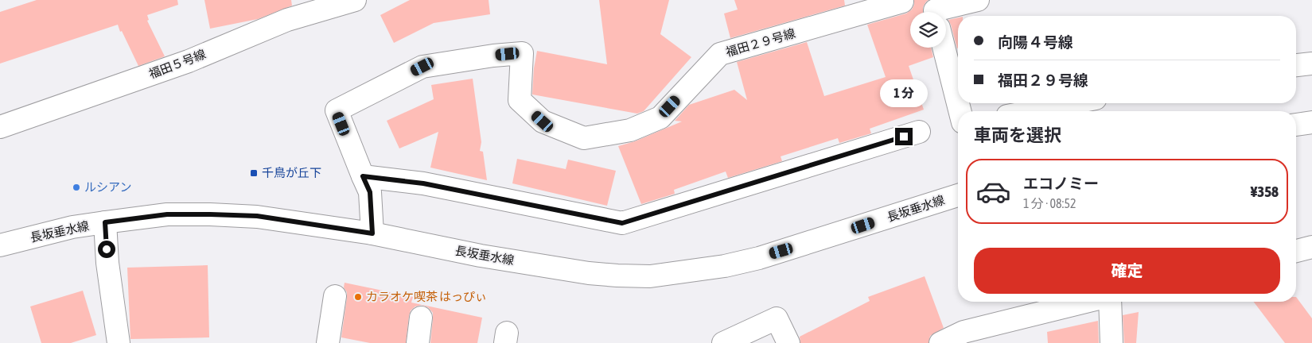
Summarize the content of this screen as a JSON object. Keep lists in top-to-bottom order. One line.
{"streets":{"street":["福田２９号線","福田５号線","長坂垂水線"]},"places":{"transit":["千鳥が丘下"],"other":["ルシアン","カラオケ喫茶 はっぴぃ"]},"page":{"banner":["向陽４号線","福田２９号線"],"bubble":"1 分","heading":"車両を選択","list":[{"name":"エコノミー","note":"1 分 · 08:52","value":"¥358"}],"buttons":"確定"}}
